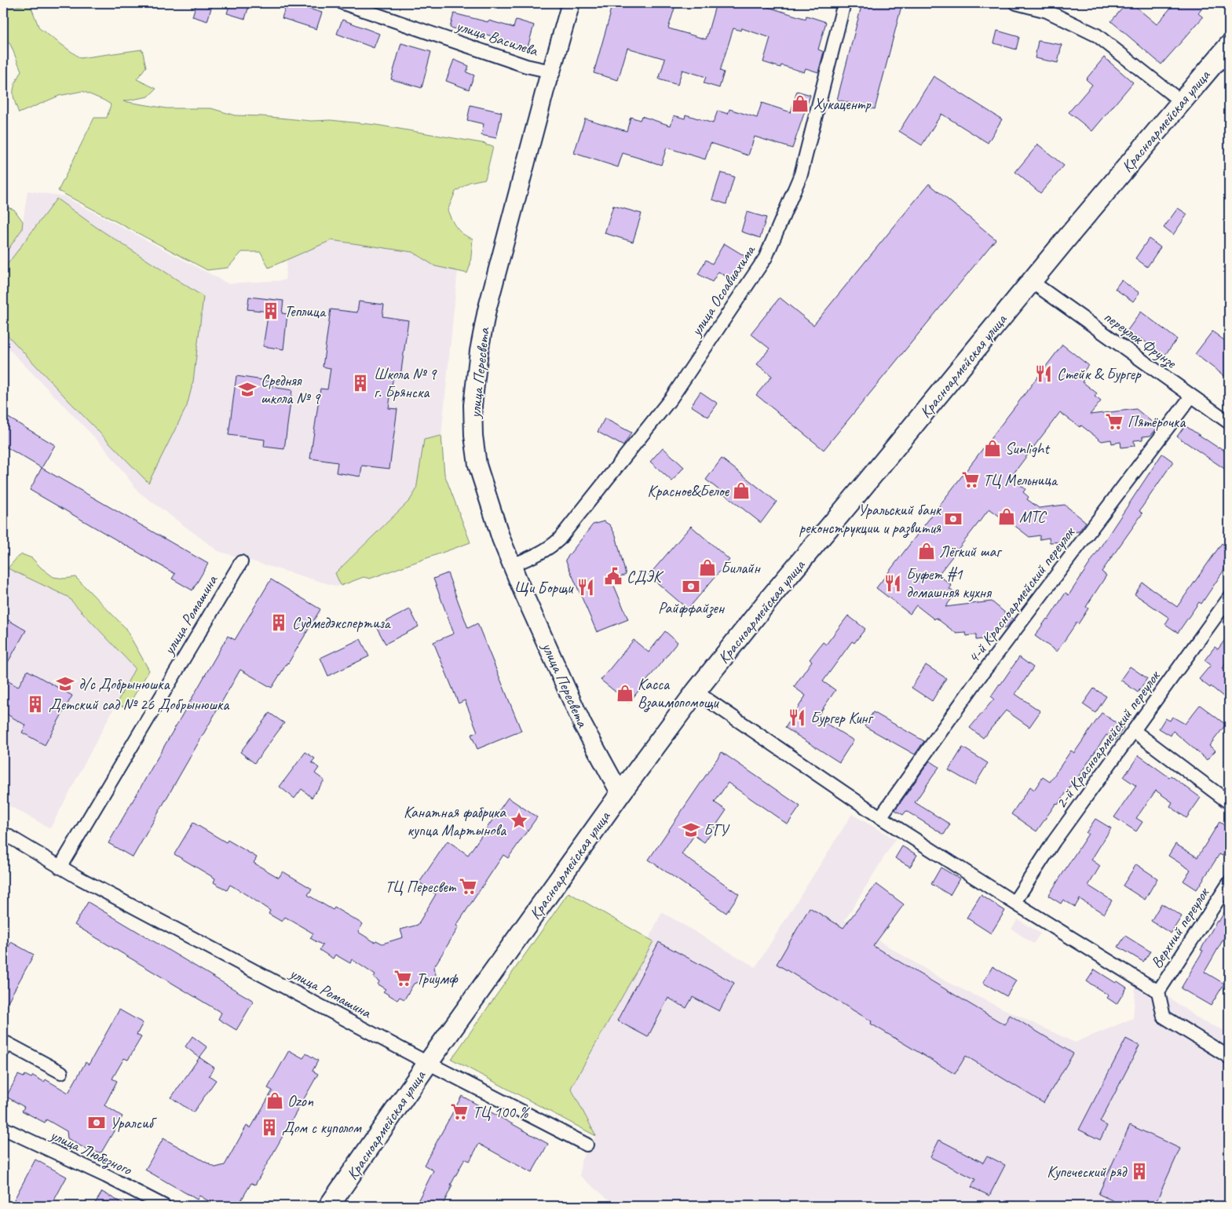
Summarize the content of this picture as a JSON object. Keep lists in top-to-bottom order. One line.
{"streets":{"main road":["Красноармейская улица","улица Пересвета"],"street":["улица Василева","улица Осоавиахима","переулок Фрунзе","4-й Красноармейский переулок","улица Ромашина","2-й Красноармейский переулок","Верхний переулок","улица Любезного"]},"crossings":[["улица Василева","улица Пересвета"],["Красноармейская улица","переулок Фрунзе"],["Красноармейская улица","улица Пересвета"],["Красноармейская улица","улица Ромашина"],["улица Осоавиахима","улица Пересвета"],["переулок Фрунзе","4-й Красноармейский переулок"]],"places":{"shop":["Хукацентр","Sunlight","Красное&Белое","МТС","Лёгкий шаг","Билайн","Касса Взаимопомощи","Ozon"],"building":["Теплица","Школа № 9 г. Брянска","Судмедэкспертиза","Детский сад № 26 Добрынюшка","Дом с куполом","Купеческий ряд"],"restaurant":["Стейк & Бургер","Буфет #1 домашняя кухня","Щи Борщи","Бургер Кинг"],"school or university":["Средняя школа № 9","д/с Добрынюшка","БГУ"],"supermarket":["Пятёрочка","ТЦ Мельница","ТЦ Пересвет","Триумф","ТЦ 100 %"],"bank":["Уральский банк реконструкции и развития","Райффайзен","Уралсиб"],"public building":["СДЭК"],"place":["Канатная фабрика купца Мартынова"]}}
